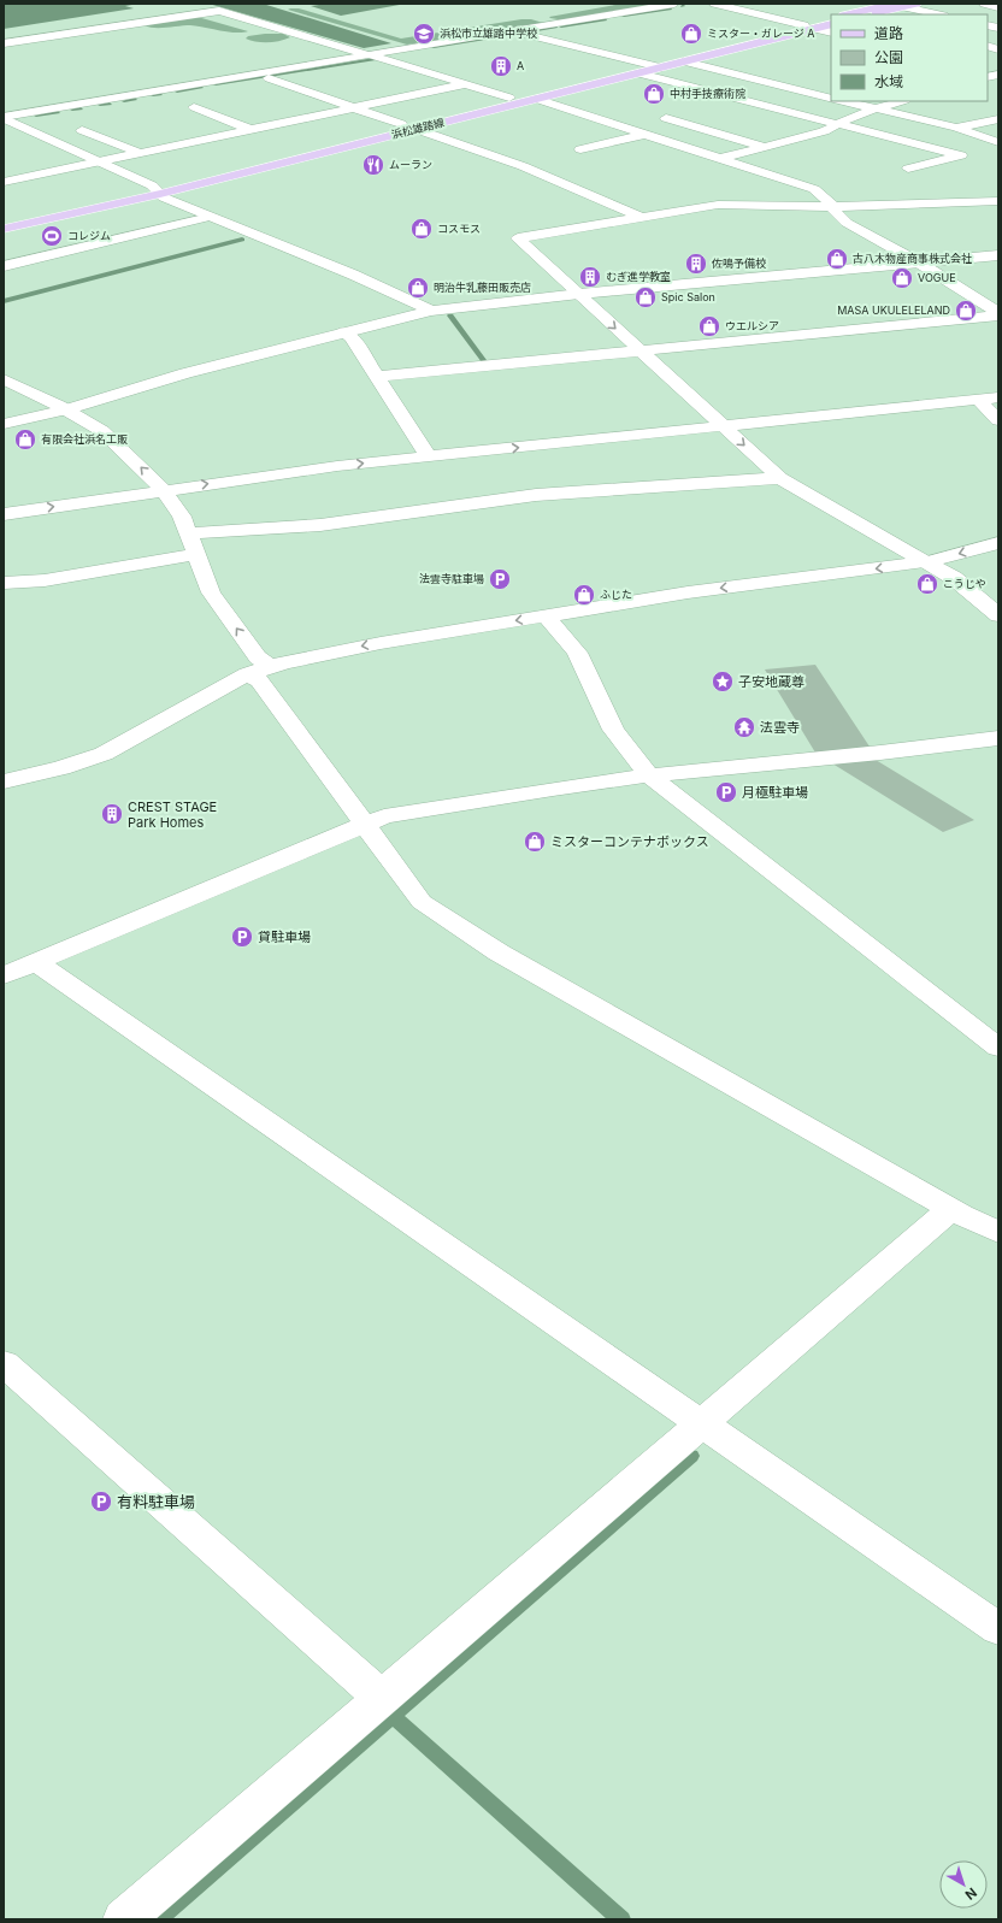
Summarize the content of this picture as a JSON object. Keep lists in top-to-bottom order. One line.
{"streets":{"main road":["浜松雄踏線"]},"places":{"school or university":["浜松市立雄踏中学校"],"shop":["ミスター・ガレージ A","中村手技療術院","コスモス","古八木物産商事株式会社","VOGUE","明治牛乳藤田販売店","Spic Salon","MASA UKULELELAND","ウエルシア","有限会社浜名工販","こうじや","ふじた","ミスターコンテナボックス"],"building":["A","佐鳴予備校","むぎ進学教室","CREST STAGE Park Homes"],"restaurant":["ムーラン"],"sports":["コレジム"],"parking":["法雲寺駐車場","月極駐車場","貸駐車場","有料駐車場"],"place":["子安地蔵尊"],"temple":["法雲寺"]},"legend":["道路","公園","水域"],"north":"bottom right"}
